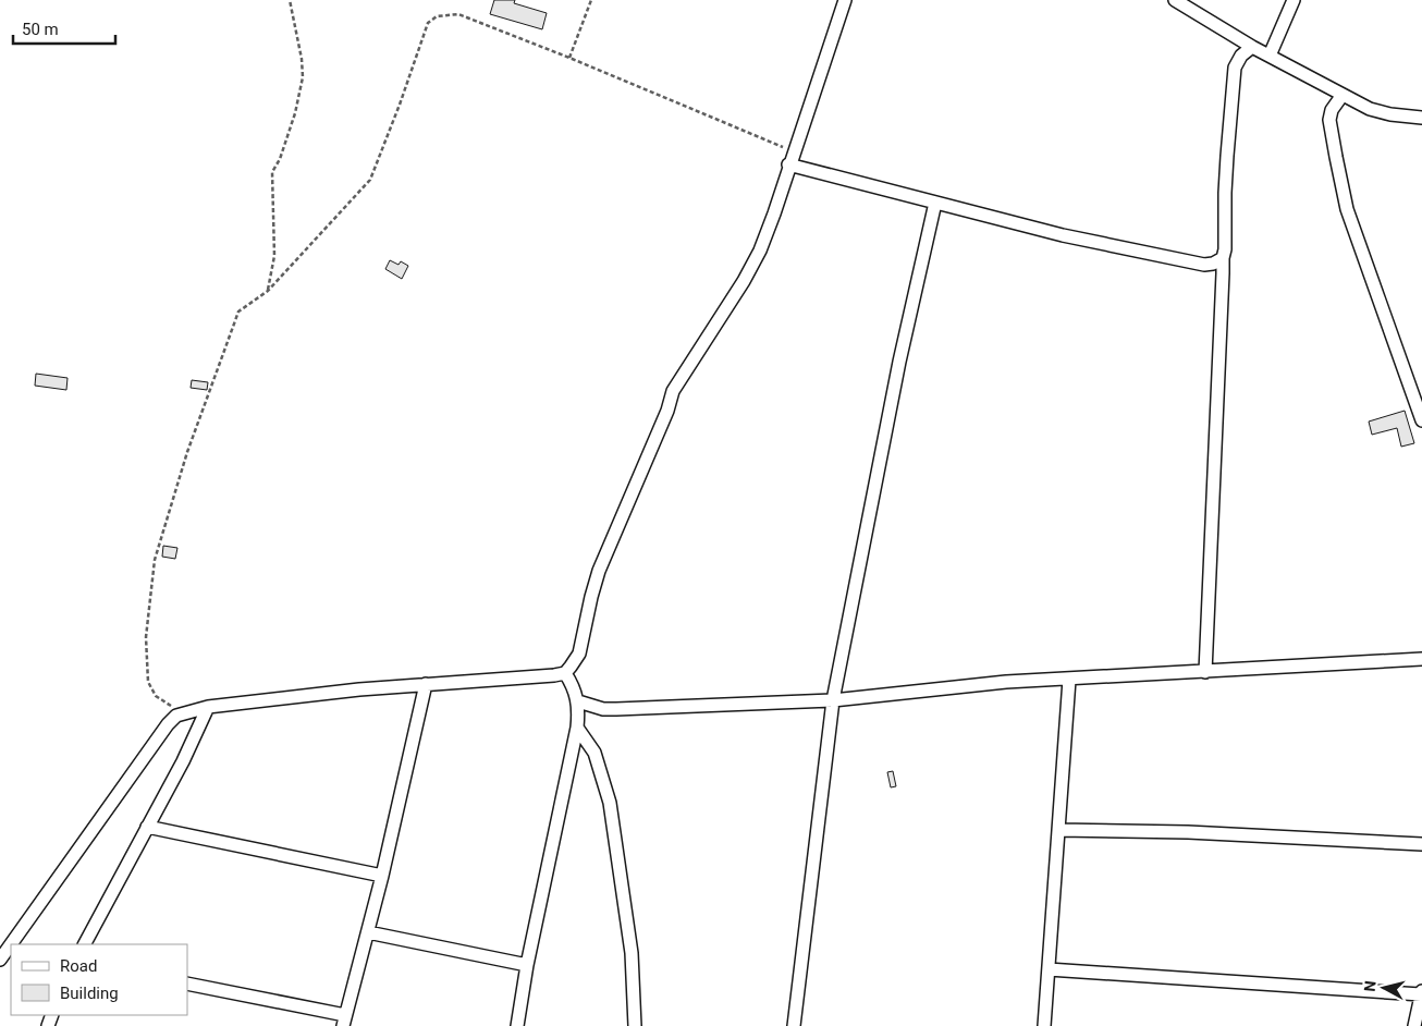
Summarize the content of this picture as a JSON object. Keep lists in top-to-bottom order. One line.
{"legend":["Road","Building"],"scale_bar":"50 m","north":"left"}
